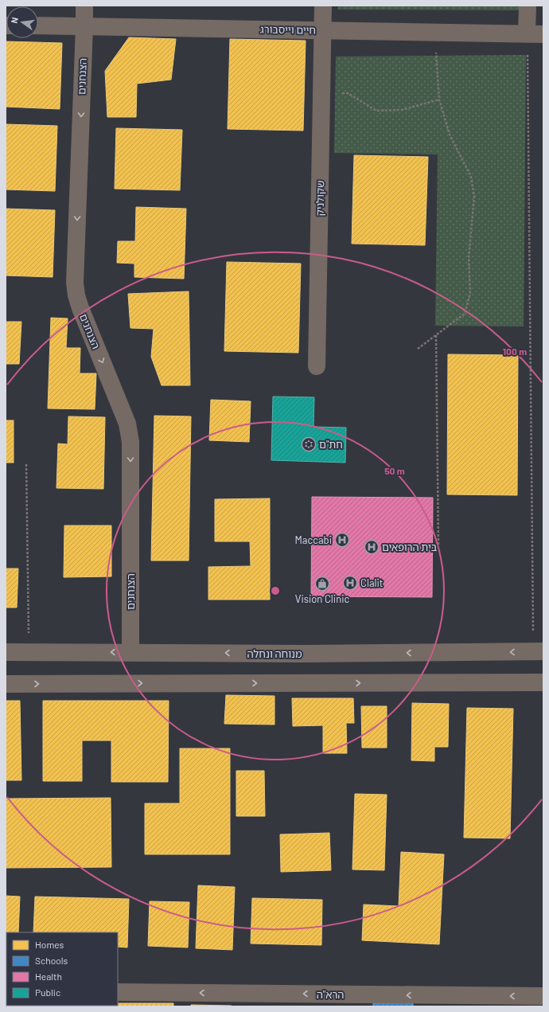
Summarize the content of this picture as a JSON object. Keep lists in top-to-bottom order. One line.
{"streets":{"street":["חיים וייסבורג","הצנחנים","שקולניק","מנוחה ונחלה","הרא\"ה"]},"crossings":[["חיים וייסבורג","הצנחנים"],["חיים וייסבורג","שקולניק"],["הצנחנים","מנוחה ונחלה"]],"one_way":["הצנחנים","הרא\"ה"],"places":{"synagogue":["חת\"ם"],"hospital":["Maccabi","בית הרופאים","Clalit"],"shop":["Vision Clinic"]},"legend":["Homes","Schools","Health","Public"],"north":"left","rings":["100 m","50 m"]}
